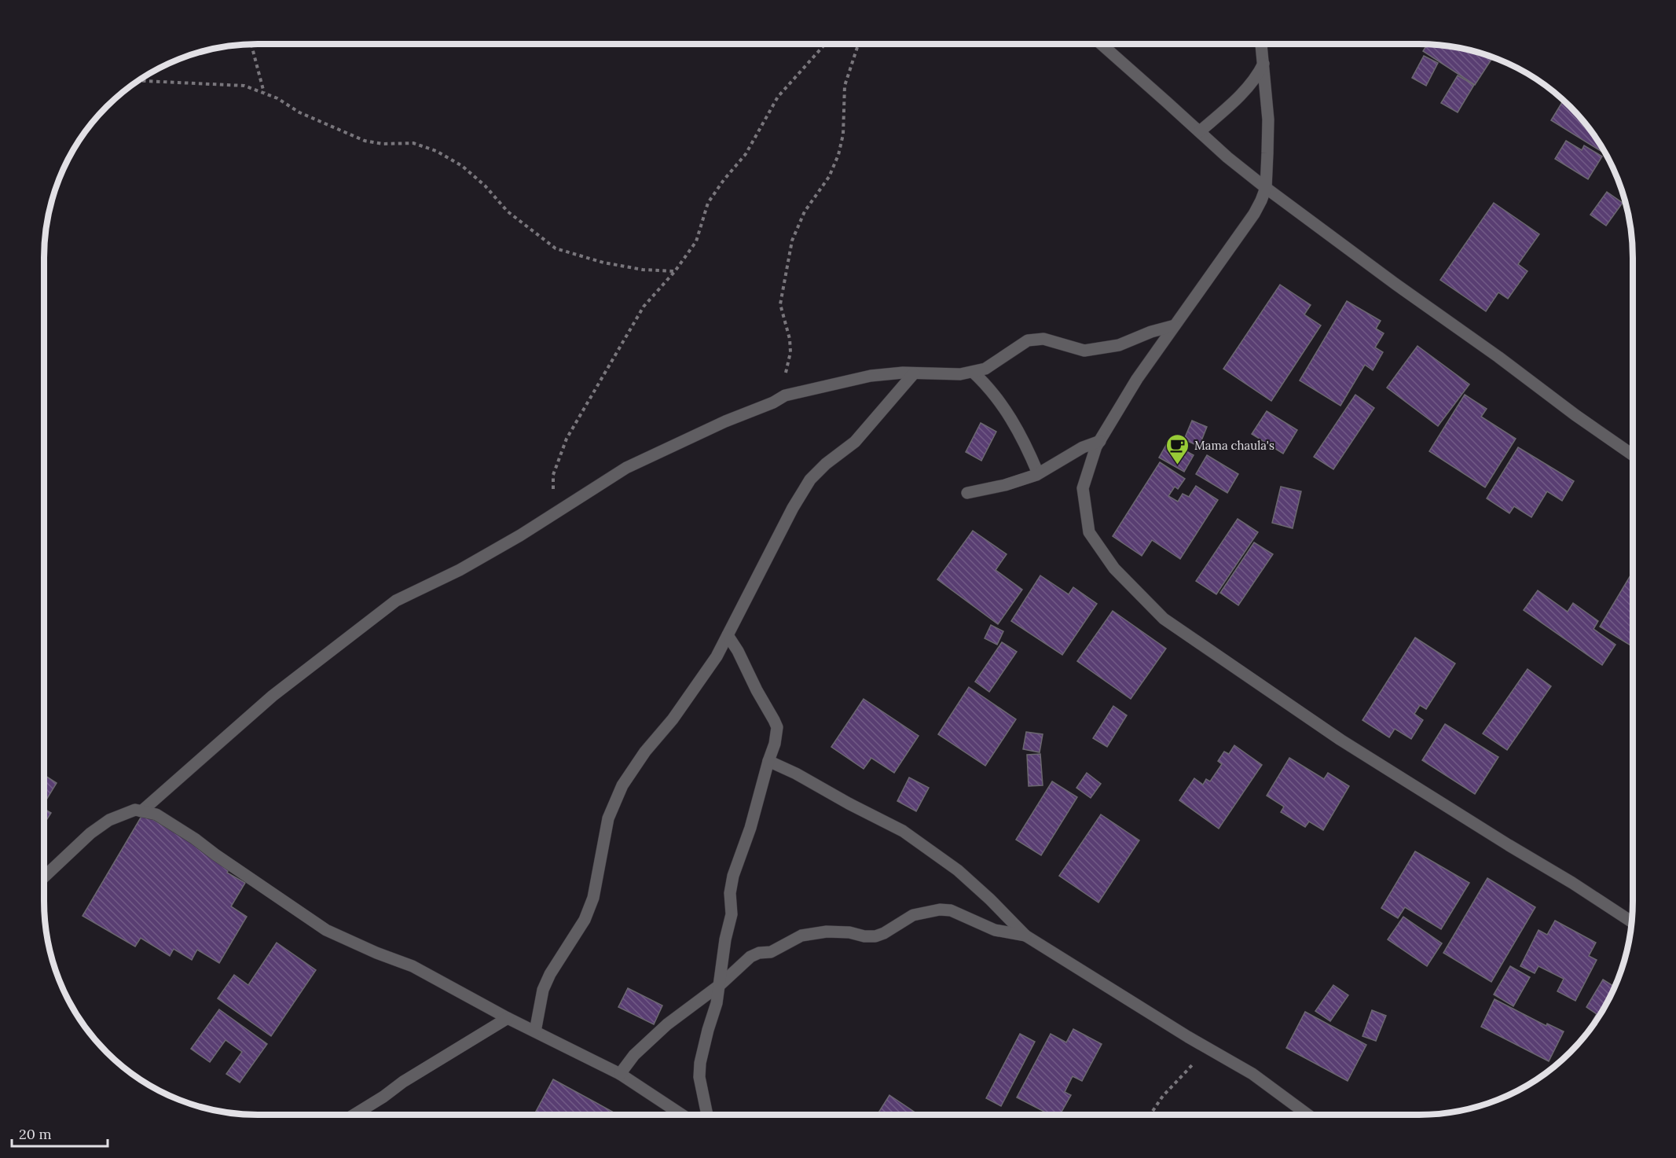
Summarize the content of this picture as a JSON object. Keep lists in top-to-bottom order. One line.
{"places":{"cafe":["Mama chaula's"]},"scale_bar":"20 m"}
